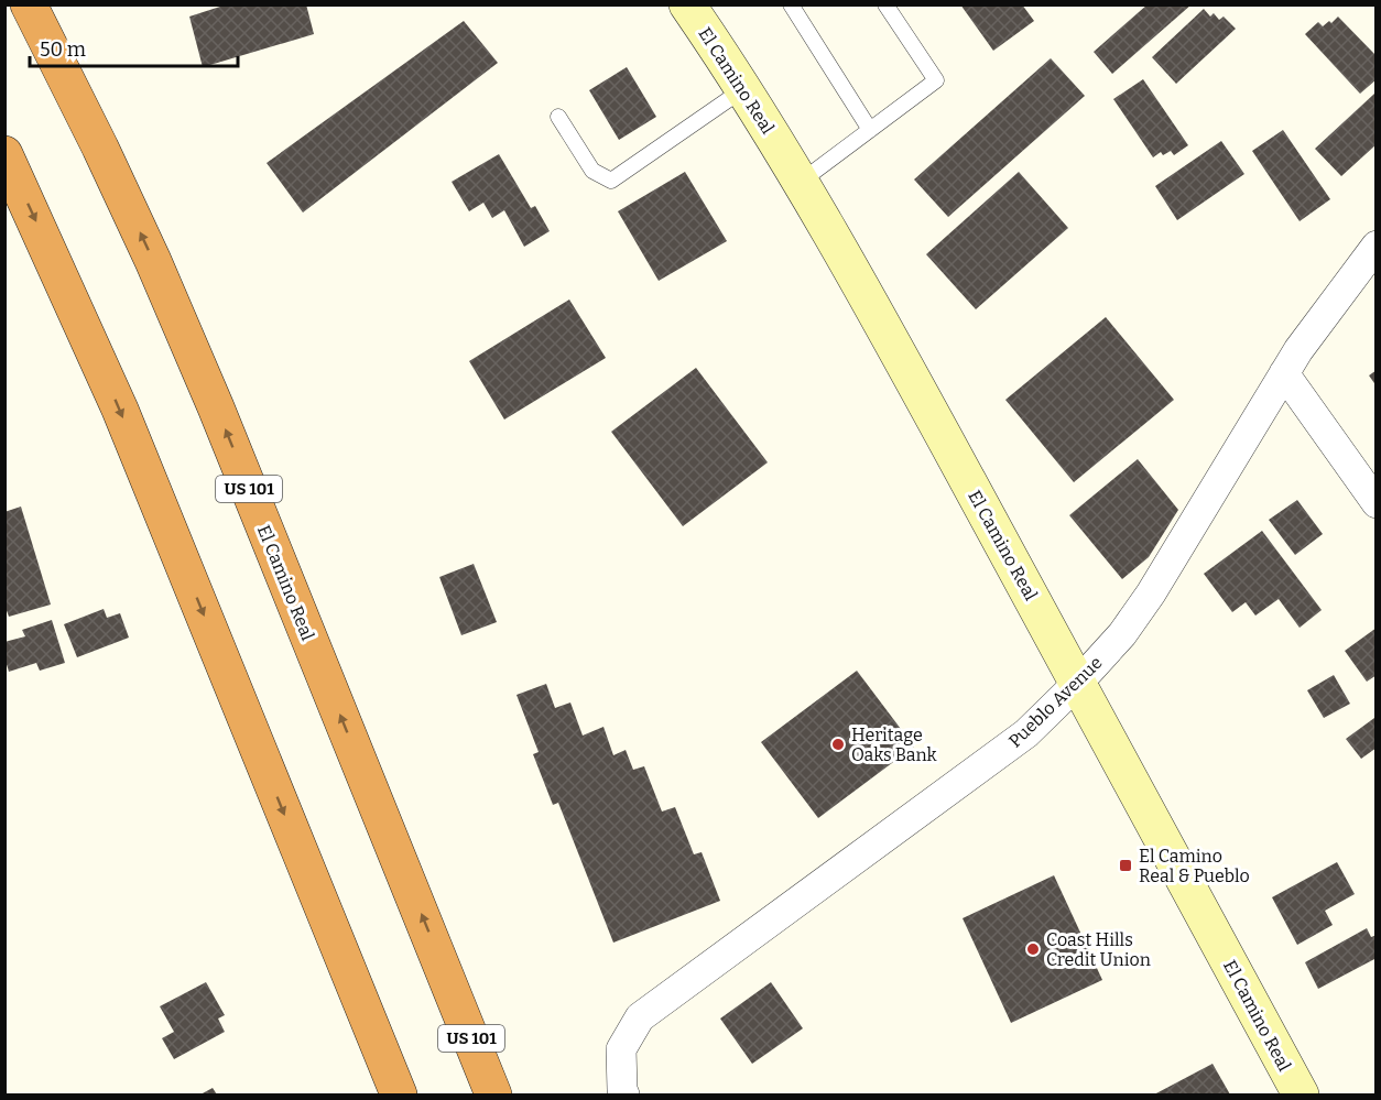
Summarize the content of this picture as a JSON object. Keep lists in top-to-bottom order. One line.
{"streets":{"highway":["El Camino Real","US 101"],"street":["Pueblo Avenue"]},"crossings":[["El Camino Real","Pueblo Avenue"]],"places":{"other":["Heritage Oaks Bank","Coast Hills Credit Union"],"transit":["El Camino Real & Pueblo"]},"scale_bar":"50 m"}
